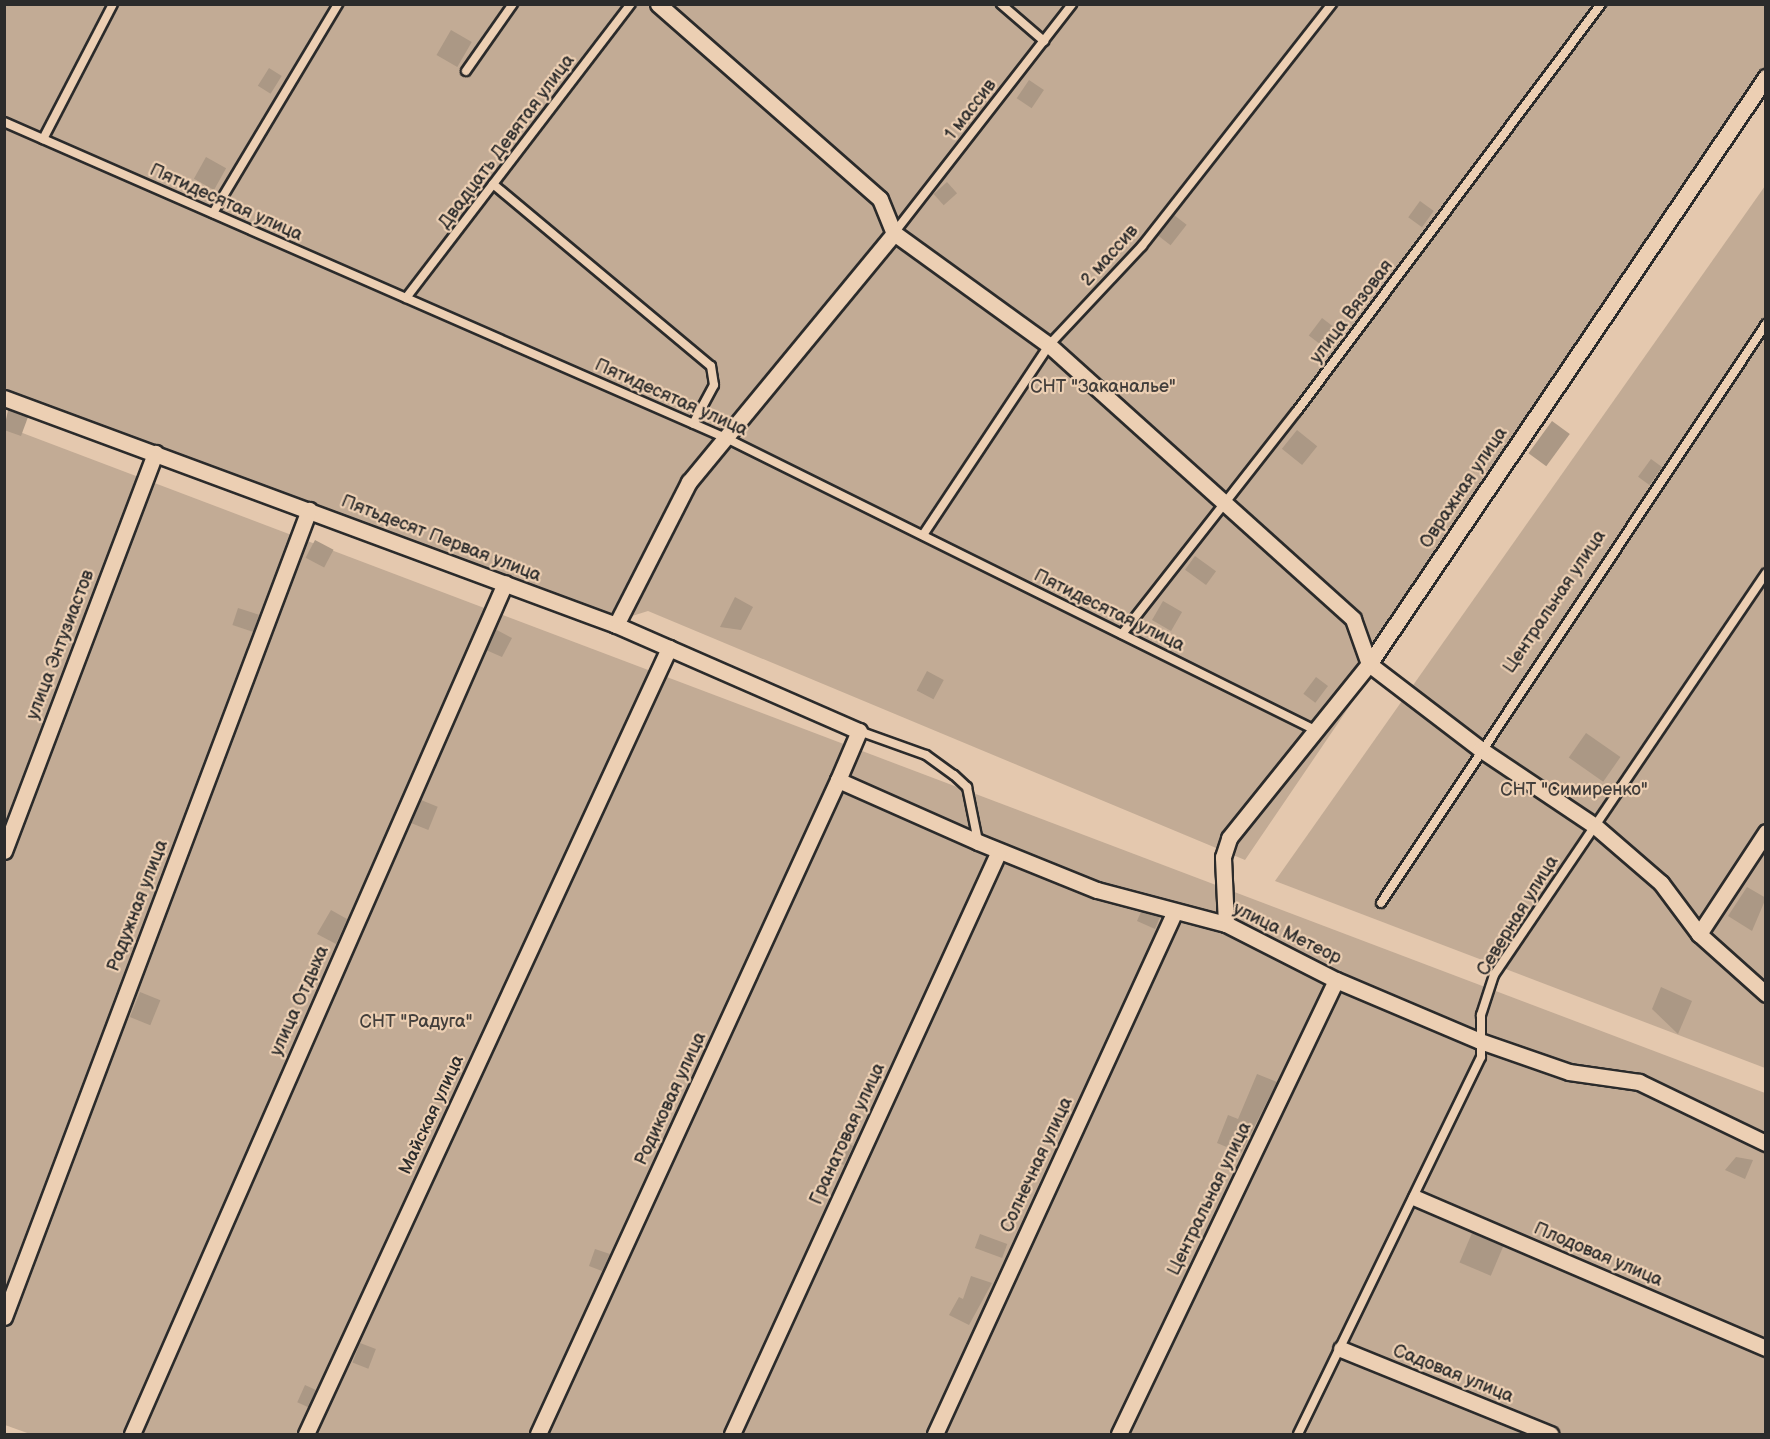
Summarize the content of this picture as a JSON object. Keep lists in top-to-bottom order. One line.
{"streets":{"street":["Овражная улица","Пятьдесят Первая улица","Центральная улица","улица Энтузиастов","Радужная улица","улица Метеор","улица Отдыха","Родиковая улица","Майская улица","Гранатовая улица","Солнечная улица","Плодовая улица","Садовая улица"],"lane":["1 массив","Двадцать Девятая улица","Пятидесятая улица","2 массив","улица Вязовая","Северная улица"]},"crossings":[["Двадцать Девятая улица","Пятидесятая улица"],["Пятидесятая улица","2 массив"],["Пятидесятая улица","улица Вязовая"],["Пятидесятая улица","Овражная улица"],["Овражная улица","улица Метеор"],["Пятьдесят Первая улица","улица Энтузиастов"],["Пятьдесят Первая улица","Радужная улица"],["Пятьдесят Первая улица","улица Отдыха"],["Пятьдесят Первая улица","Майская улица"],["Центральная улица","улица Метеор"],["Северная улица","улица Метеор"],["Северная улица","Плодовая улица"],["Северная улица","Садовая улица"],["улица Метеор","Родиковая улица"],["улица Метеор","Гранатовая улица"],["улица Метеор","Солнечная улица"]],"parks":["СНТ \"Заканалье\"","СНТ \"Симиренко\"","СНТ \"Радуга\""]}
